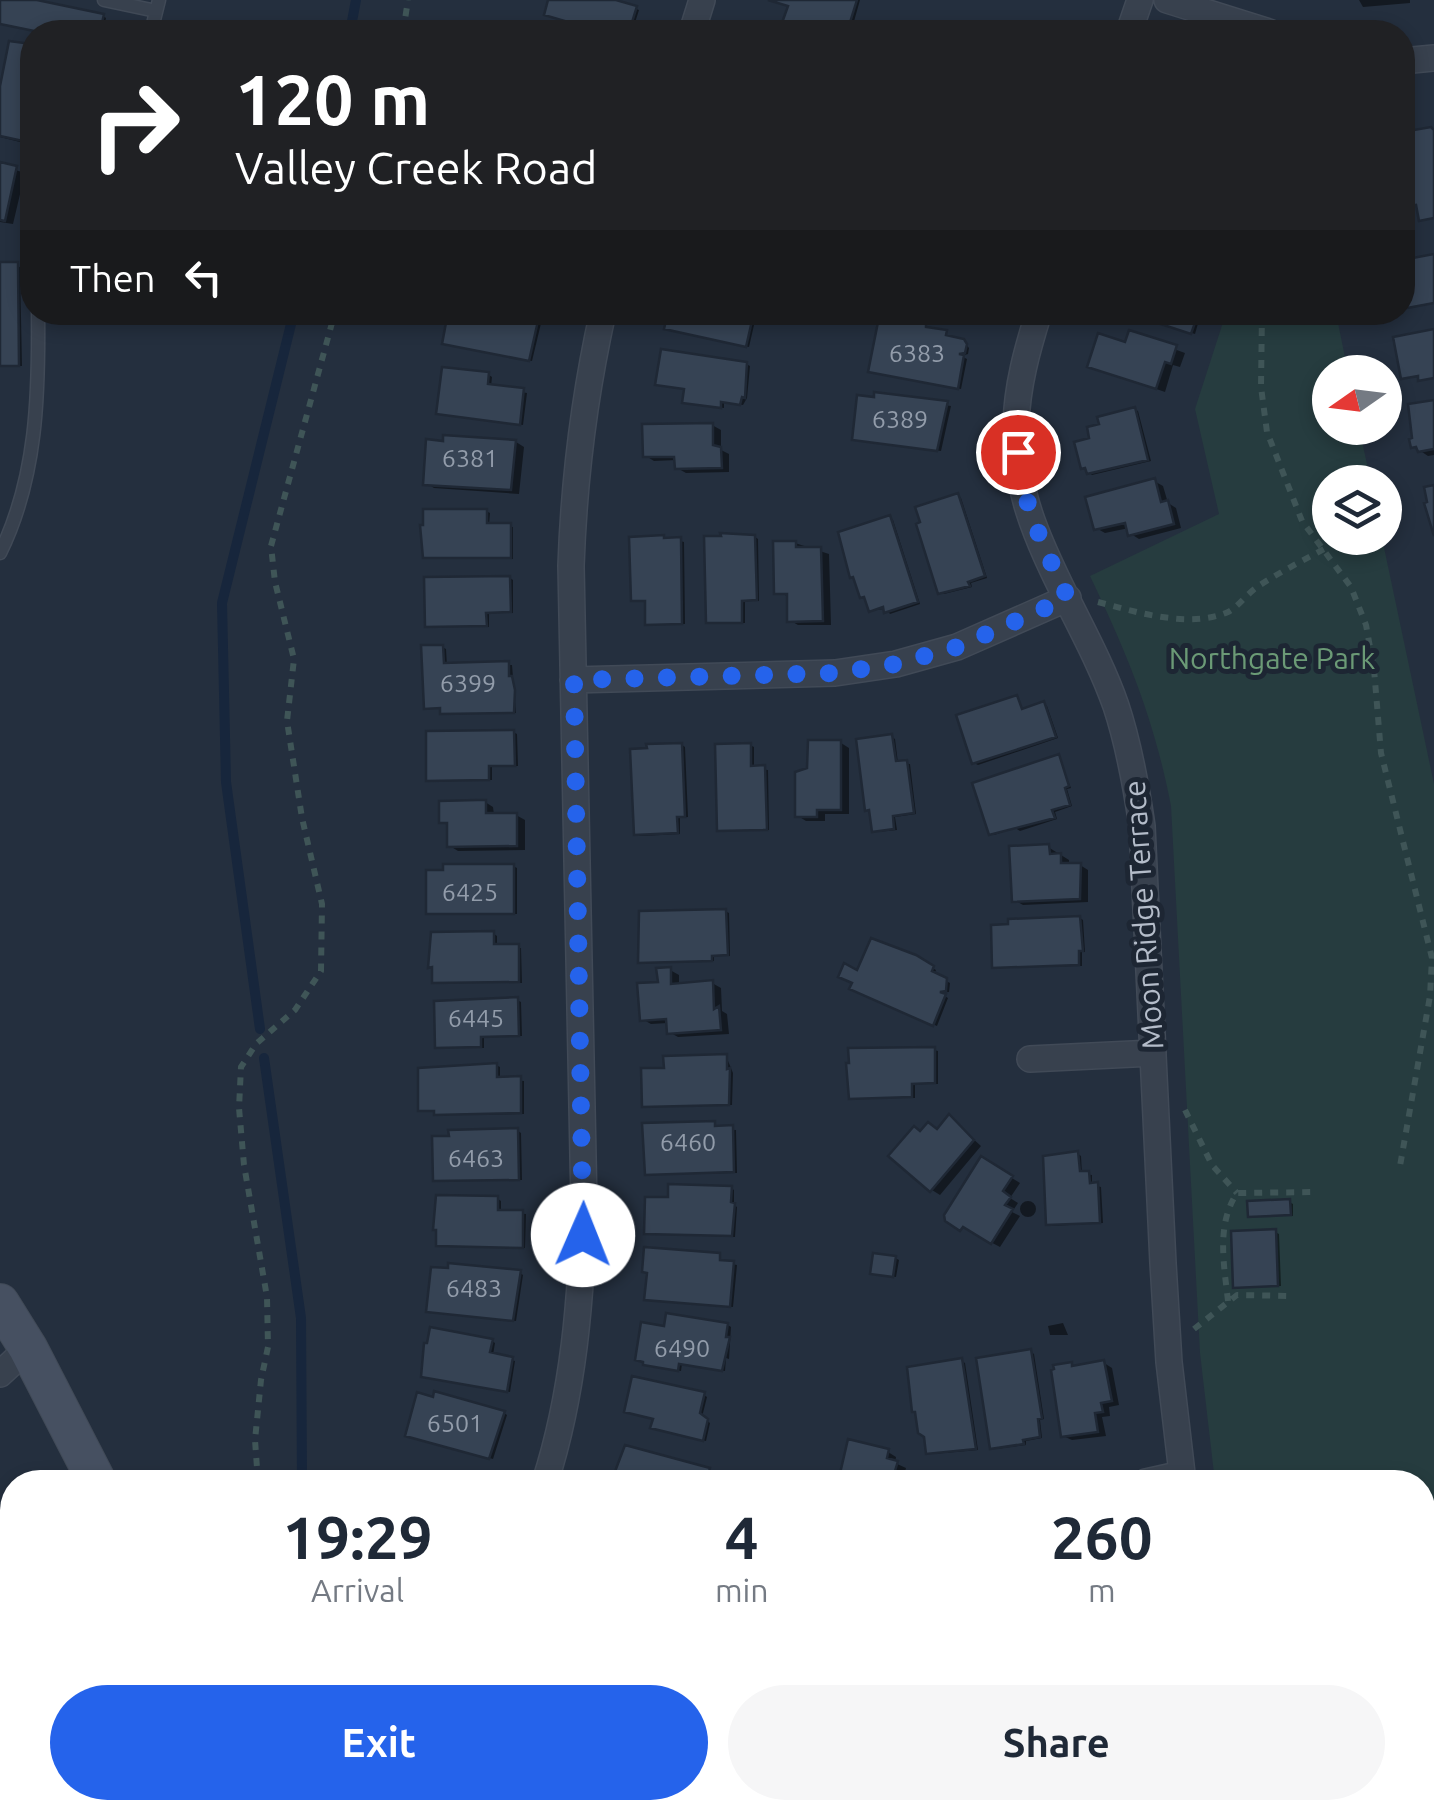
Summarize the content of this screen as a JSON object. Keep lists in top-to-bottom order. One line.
{"streets":{"street":["Moon Ridge Terrace"]},"parks":["Northgate Park"],"house_numbers":["6383","6389","6381","6399","6425","6445","6460","6463","6483","6490","6501"],"north":"left","page":{"turn":["120 m","Valley Creek Road"],"then":"Then","eta":["19:29","Arrival","4","min","260","m"],"buttons":["Exit","Share"]}}
